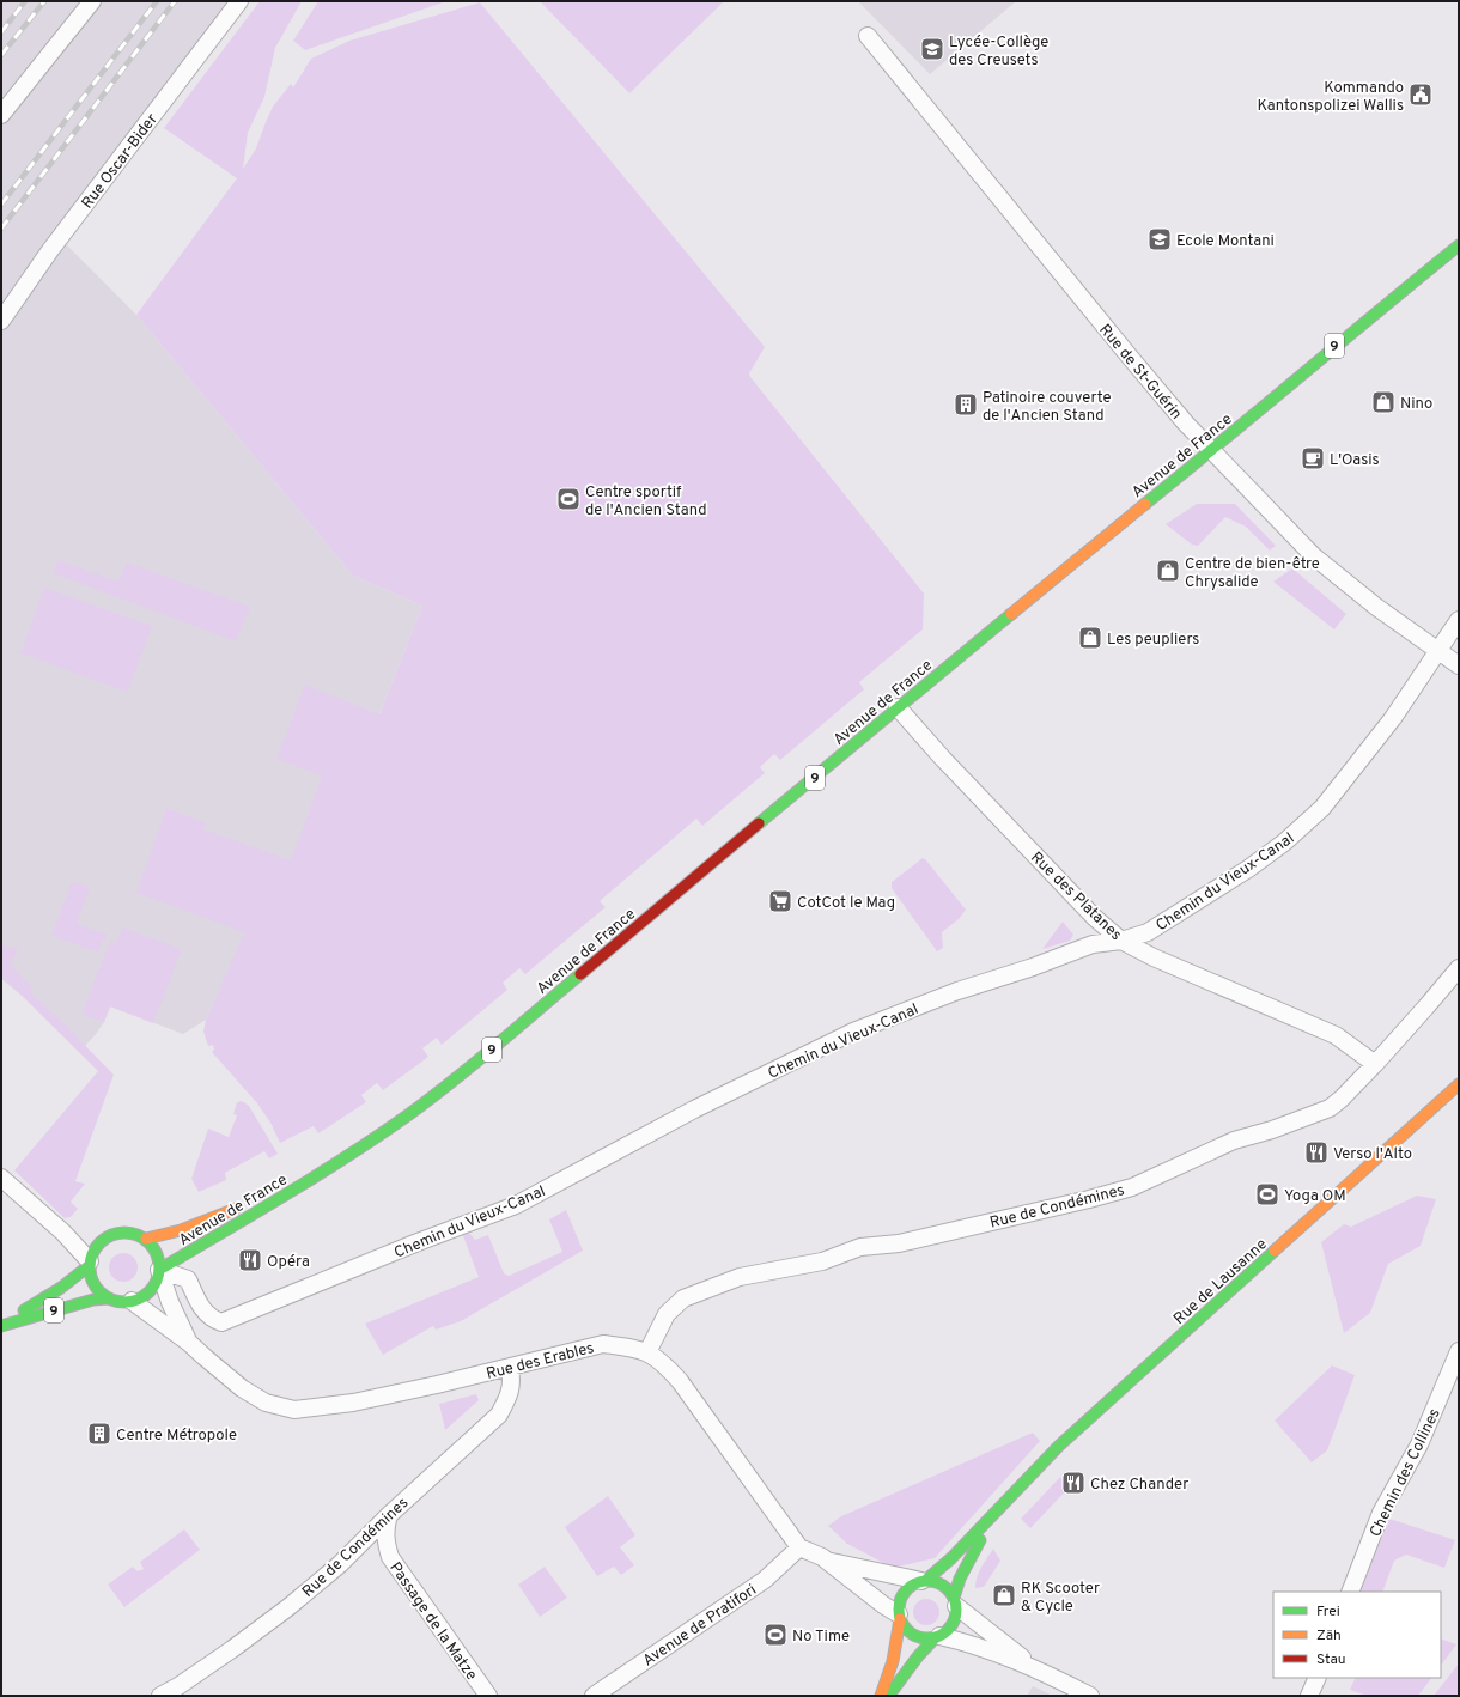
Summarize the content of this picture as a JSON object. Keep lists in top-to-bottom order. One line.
{"streets":{"main road":["9","Avenue de France","Rue de Lausanne"],"street":["Rue Oscar-Bider","Rue de St-Guérin","Chemin du Vieux-Canal","Rue des Platanes","Rue de Condémines","Rue des Erables","Chemin des Collines","Passage de la Matze","Avenue de Pratifori"]},"crossings":[["9","Avenue de France"],["9","Chemin du Vieux-Canal"],["9","Rue des Erables"],["Rue de St-Guérin","Avenue de France"],["Rue de St-Guérin","Chemin du Vieux-Canal"],["Avenue de France","Chemin du Vieux-Canal"],["Avenue de France","Rue des Platanes"],["Avenue de France","Rue des Erables"],["Chemin du Vieux-Canal","Rue des Platanes"],["Chemin du Vieux-Canal","Rue des Erables"],["Rue des Platanes","Rue de Condémines"],["Rue de Condémines","Rue des Erables"],["Rue de Condémines","Passage de la Matze"],["Rue des Erables","Avenue de Pratifori"]],"places":{"school or university":["Lycée-Collège des Creusets","Ecole Montani"],"public building":["Kommando Kantonspolizei Wallis"],"shop":["Nino","Centre de bien-être Chrysalide","Les peupliers","RK Scooter & Cycle"],"building":["Patinoire couverte de l'Ancien Stand","Centre Métropole"],"cafe":["L'Oasis"],"sports":["Centre sportif de l'Ancien Stand","Yoga OM","No Time"],"supermarket":["CotCot le Mag"],"restaurant":["Verso l'Alto","Opéra","Chez Chander"]},"legend":["Frei","Zäh","Stau"]}
